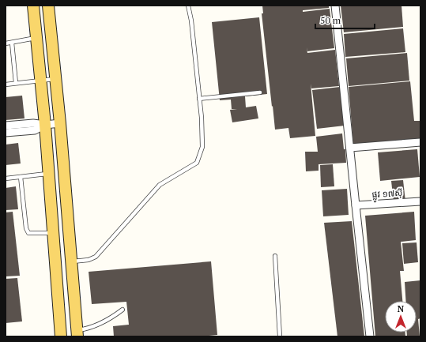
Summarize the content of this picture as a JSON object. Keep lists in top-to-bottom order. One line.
{"streets":{"street":["ផ្លូវ ១៧ស៊ី"]},"scale_bar":"50 m","north":"top"}
